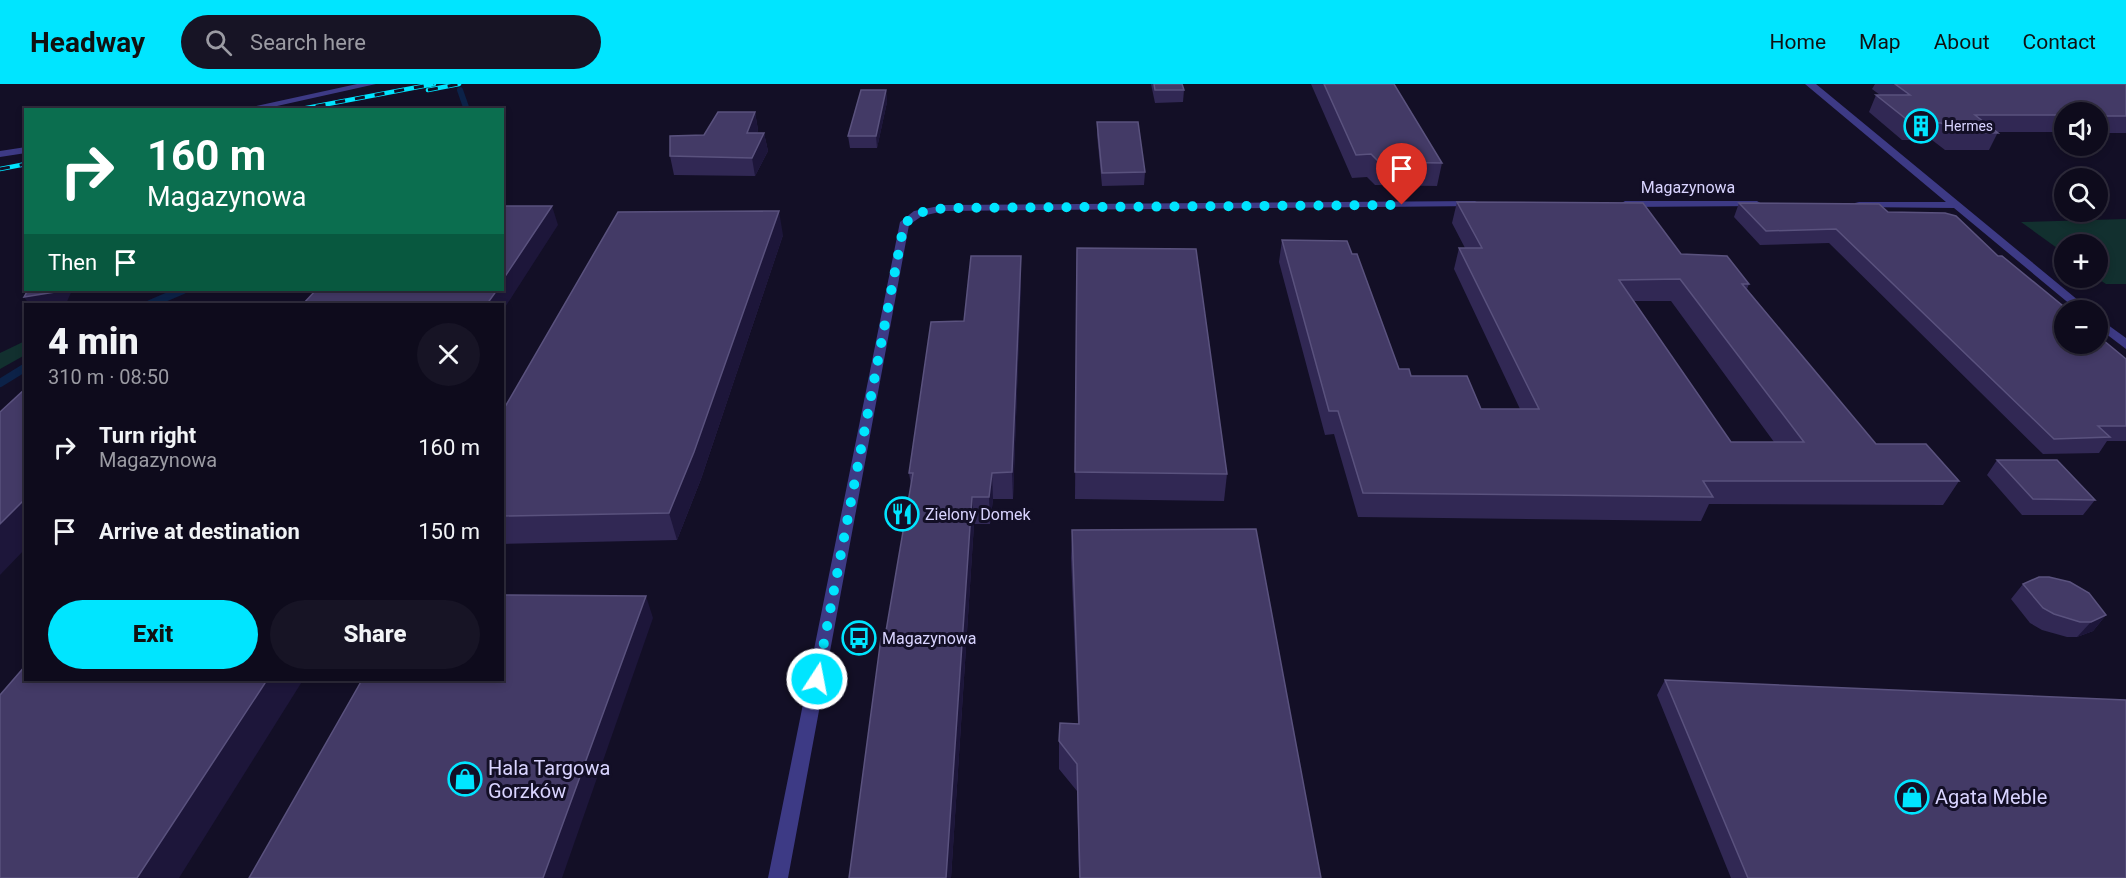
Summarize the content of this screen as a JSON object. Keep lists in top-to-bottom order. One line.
{"streets":{"street":["Magazynowa"]},"places":{"building":["Hermes"],"restaurant":["Zielony Domek"],"bus stop":["Magazynowa"],"shop":["Hala Targowa Gorzków","Agata Meble"]},"page":{"header":"Headway","search":"Search here","nav":["Home","Map","About","Contact"],"map_buttons":["+","−"],"turn":["160 m","Magazynowa"],"then":"Then","heading":["4 min","310 m · 08:50"],"list":[{"name":"Turn right","note":"Magazynowa","value":"160 m"},{"name":"Arrive at destination","value":"150 m"}],"buttons":["Exit","Share"]}}
